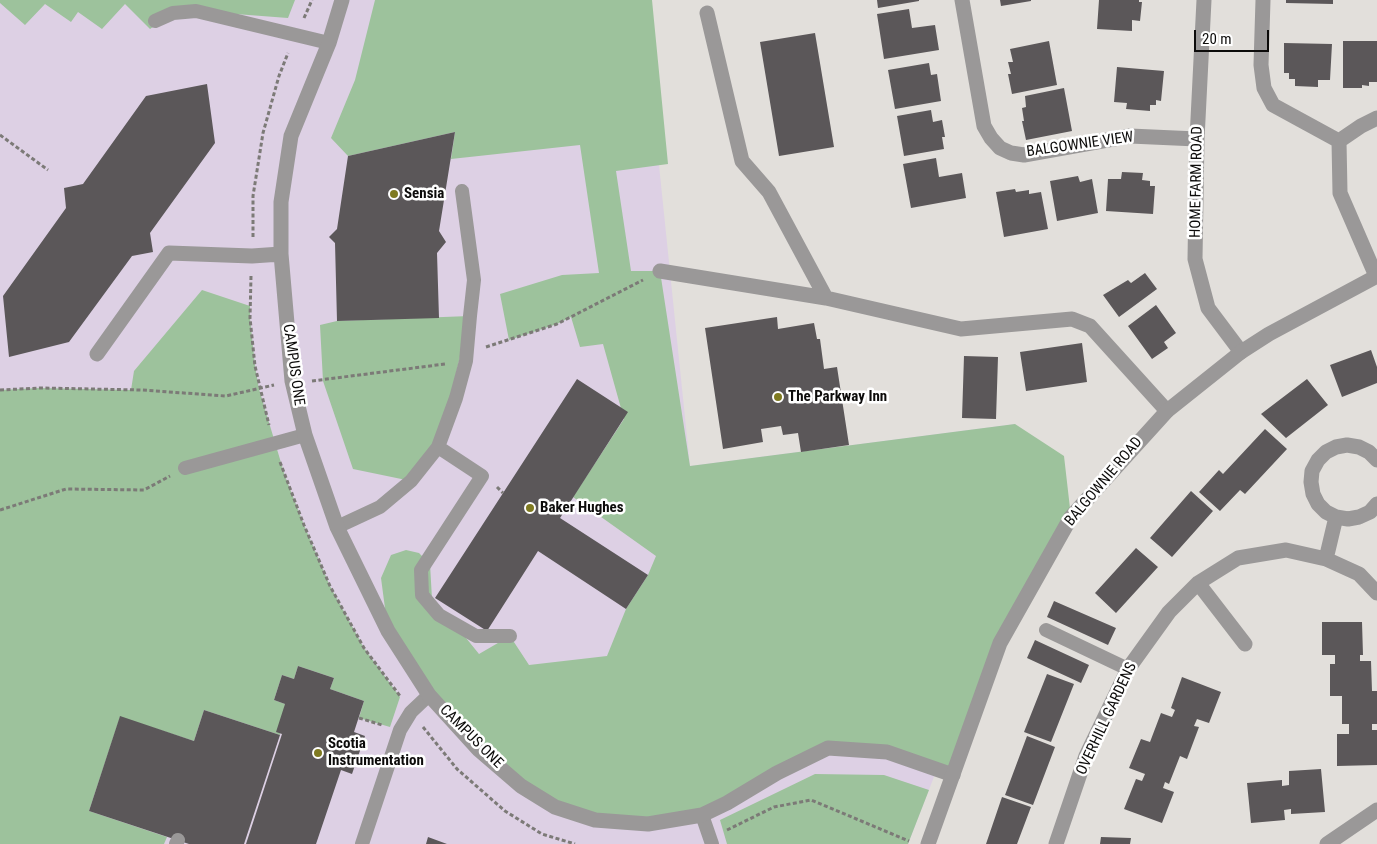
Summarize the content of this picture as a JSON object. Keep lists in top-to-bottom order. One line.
{"streets":{"street":["BALGOWNIE VIEW","HOME FARM ROAD","CAMPUS ONE","BALGOWNIE ROAD","OVERHILL GARDENS"]},"crossings":[["BALGOWNIE VIEW","HOME FARM ROAD"],["HOME FARM ROAD","BALGOWNIE ROAD"],["CAMPUS ONE","BALGOWNIE ROAD"]],"places":["Sensia","The Parkway Inn","Baker Hughes","Scotia Instrumentation"],"scale_bar":"20 m"}
